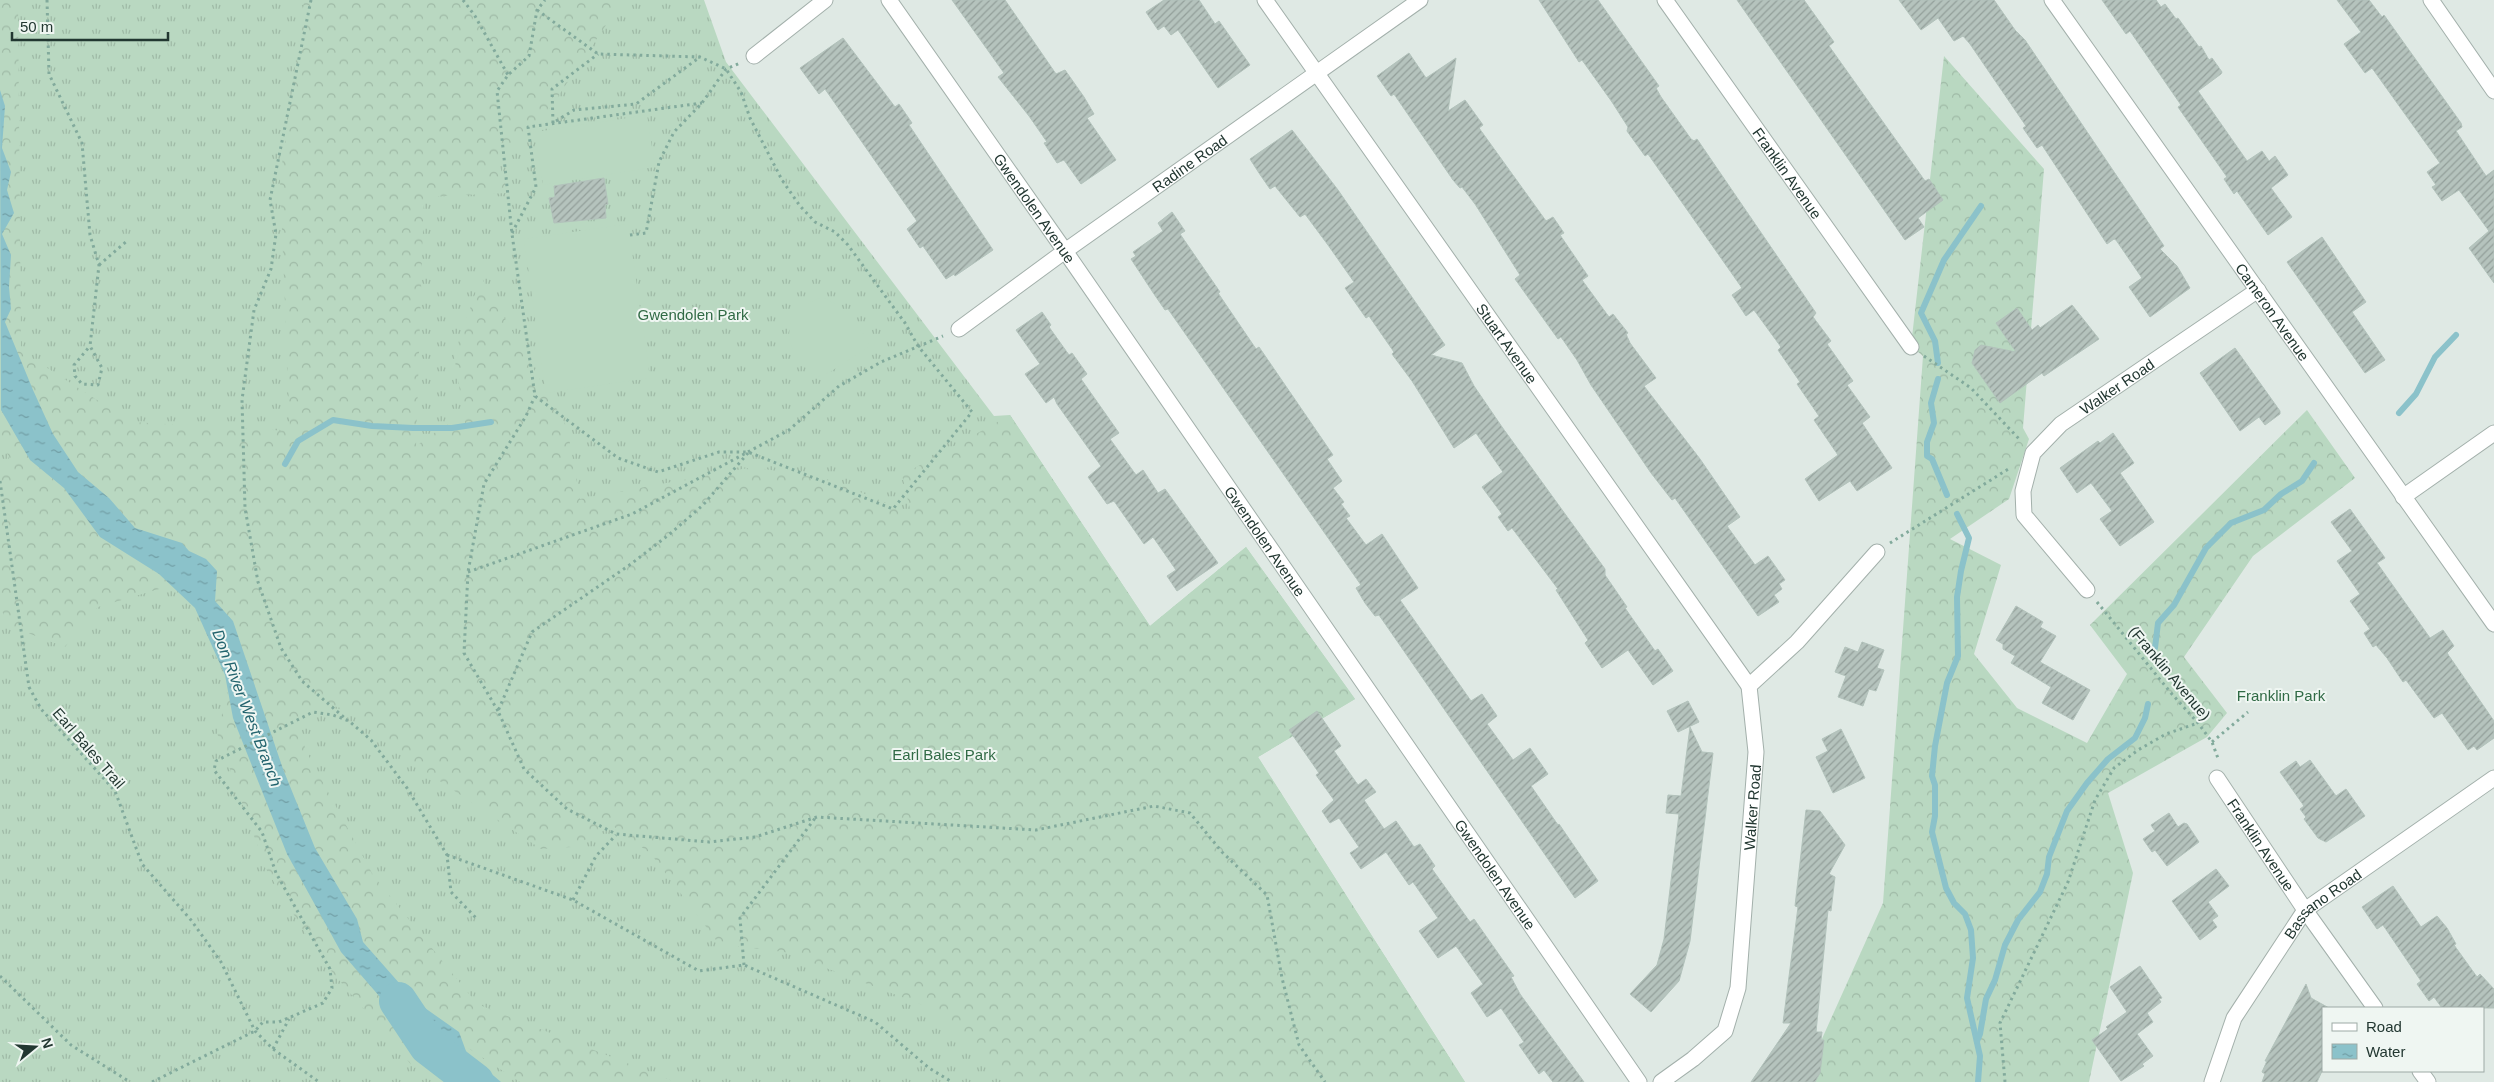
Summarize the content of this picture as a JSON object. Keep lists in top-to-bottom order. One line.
{"streets":{"street":["Radine Road","Franklin Avenue","Gwendolen Avenue","Cameron Avenue","Stuart Avenue","Walker Road","Bassano Road"],"path":["(Franklin Avenue)","Earl Bales Trail"]},"crossings":[["Radine Road","Gwendolen Avenue"],["Radine Road","Stuart Avenue"],["Franklin Avenue","(Franklin Avenue)"],["Franklin Avenue","Bassano Road"],["Cameron Avenue","Walker Road"],["Stuart Avenue","Walker Road"],["Walker Road","(Franklin Avenue)"]],"water":["Don River West Branch"],"parks":["Gwendolen Park","Franklin Park","Earl Bales Park"],"legend":["Road","Water"],"scale_bar":"50 m","north":"right"}
